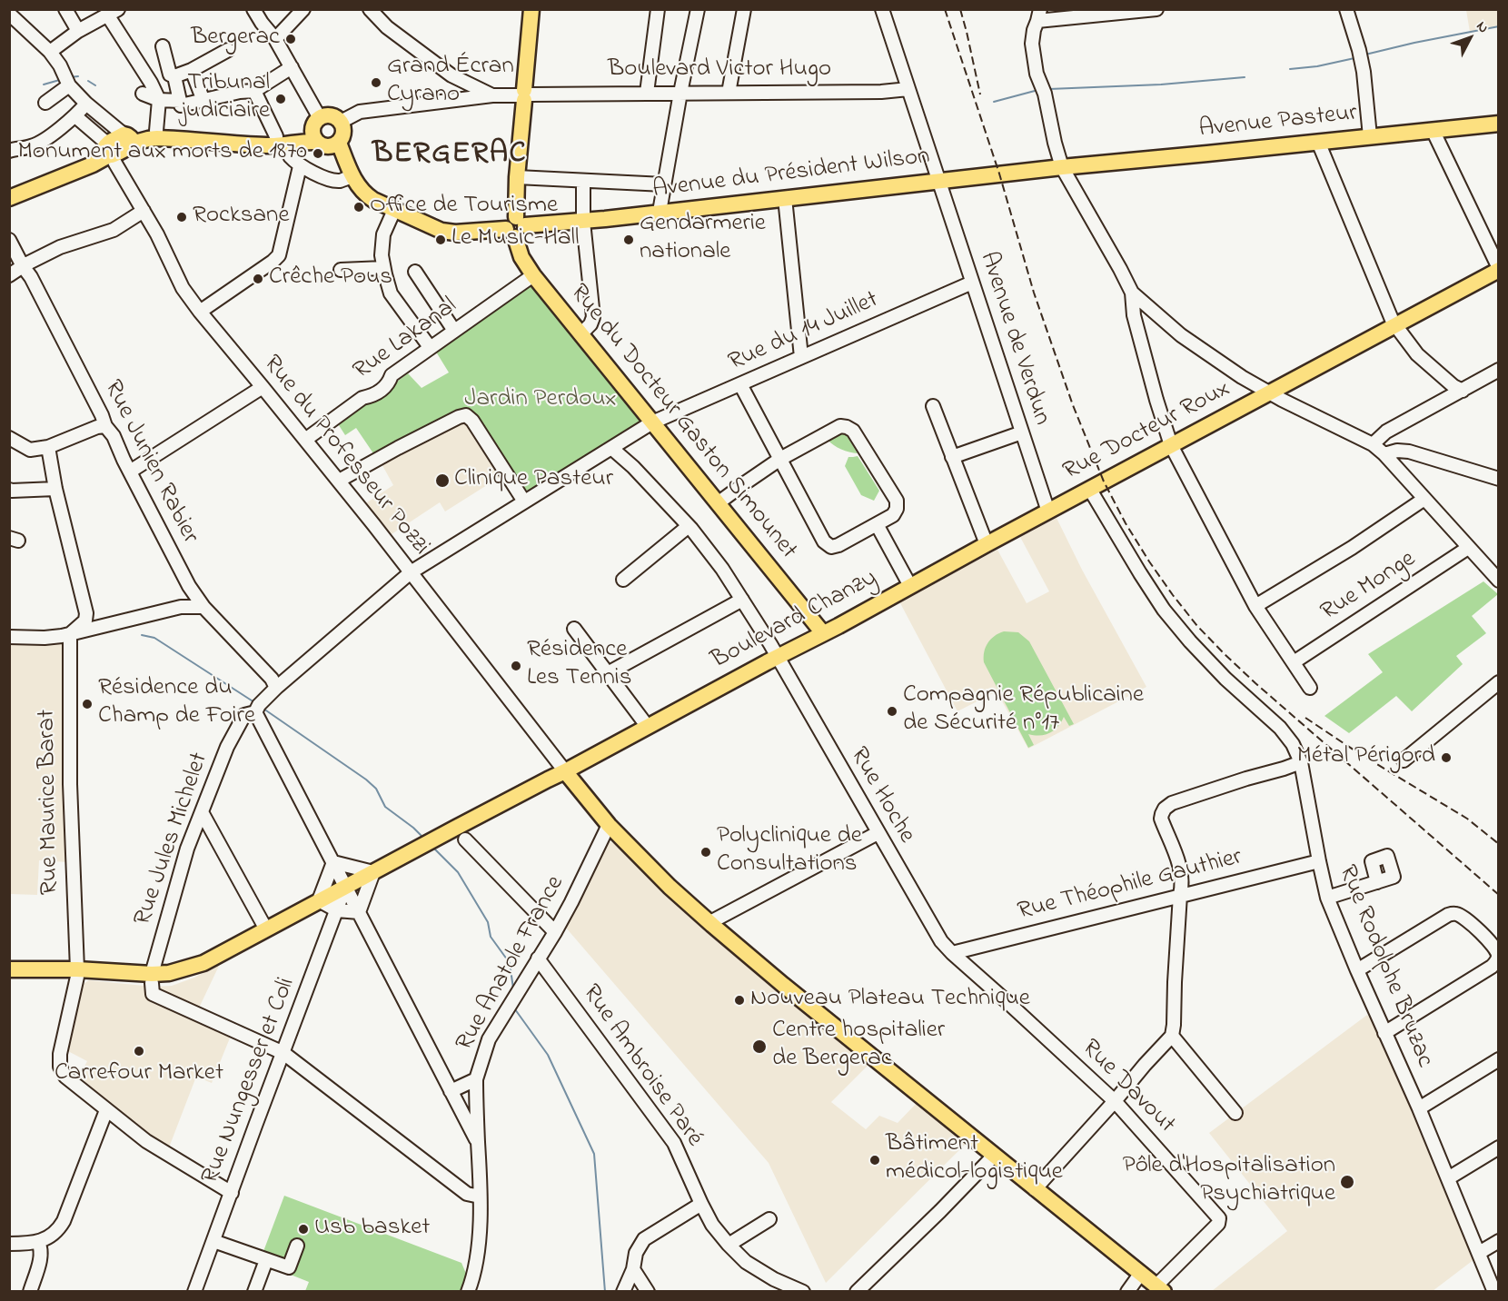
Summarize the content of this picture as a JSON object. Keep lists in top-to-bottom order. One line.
{"streets":{"main road":["Avenue Pasteur","Avenue du Président Wilson","Rue du Docteur Gaston Simounet","Rue Docteur Roux","Boulevard Chanzy"],"street":["Boulevard Victor Hugo","Rue du 14 Juillet","Avenue de Verdun","Rue Lakanal","Rue du Professeur Pozzi","Rue Junien Rabier","Rue Monge","Rue Hoche","Rue Maurice Barat","Rue Jules Michelet","Rue Théophile Gauthier","Rue Anatole France","Rue Rodolphe Bruzac","Rue Ambroise Paré","Rue Nungesser et Coli","Rue Davout"]},"crossings":[["Boulevard Victor Hugo","Avenue du Président Wilson"],["Boulevard Victor Hugo","Avenue de Verdun"],["Avenue Pasteur","Avenue du Président Wilson"],["Avenue du Président Wilson","Avenue de Verdun"],["Avenue du Président Wilson","Rue du Docteur Gaston Simounet"],["Rue du 14 Juillet","Avenue de Verdun"],["Rue du 14 Juillet","Rue du Docteur Gaston Simounet"],["Rue du 14 Juillet","Rue Hoche"],["Rue du 14 Juillet","Rue Jules Michelet"],["Avenue de Verdun","Rue Docteur Roux"],["Avenue de Verdun","Boulevard Chanzy"],["Rue Lakanal","Rue du Docteur Gaston Simounet"],["Rue Lakanal","Rue du Professeur Pozzi"],["Rue du Docteur Gaston Simounet","Boulevard Chanzy"],["Rue Docteur Roux","Boulevard Chanzy"],["Rue Docteur Roux","Rue Rodolphe Bruzac"],["Rue du Professeur Pozzi","Boulevard Chanzy"],["Rue du Professeur Pozzi","Rue Jules Michelet"],["Rue Junien Rabier","Rue Jules Michelet"],["Boulevard Chanzy","Rue Hoche"],["Boulevard Chanzy","Rue Maurice Barat"],["Boulevard Chanzy","Rue Jules Michelet"],["Boulevard Chanzy","Rue Nungesser et Coli"],["Rue Hoche","Rue Théophile Gauthier"],["Rue Hoche","Rue Davout"],["Rue Théophile Gauthier","Rue Rodolphe Bruzac"],["Rue Théophile Gauthier","Rue Davout"],["Rue Anatole France","Rue Ambroise Paré"]],"districts":["BERGERAC"],"parks":["Jardin Perdoux"],"places":["Bergerac","Grand Écran Cyrano","Tribunal judiciaire","Monument aux morts de 1870","Office de Tourisme","Rocksane","Le Music-Hall","Gendarmerie nationale","Crêche Pous","Clinique Pasteur","Résidence Les Tennis","Résidence du Champ de Foire","Compagnie Républicaine de Sécurité n°17","Métal Périgord","Polyclinique de Consultations","Nouveau Plateau Technique","Centre hospitalier de Bergerac","Carrefour Market","Bâtiment médicol-logistique","Pôle d'Hospitalisation Psychiatrique","Usb basket"],"north":"top right"}
